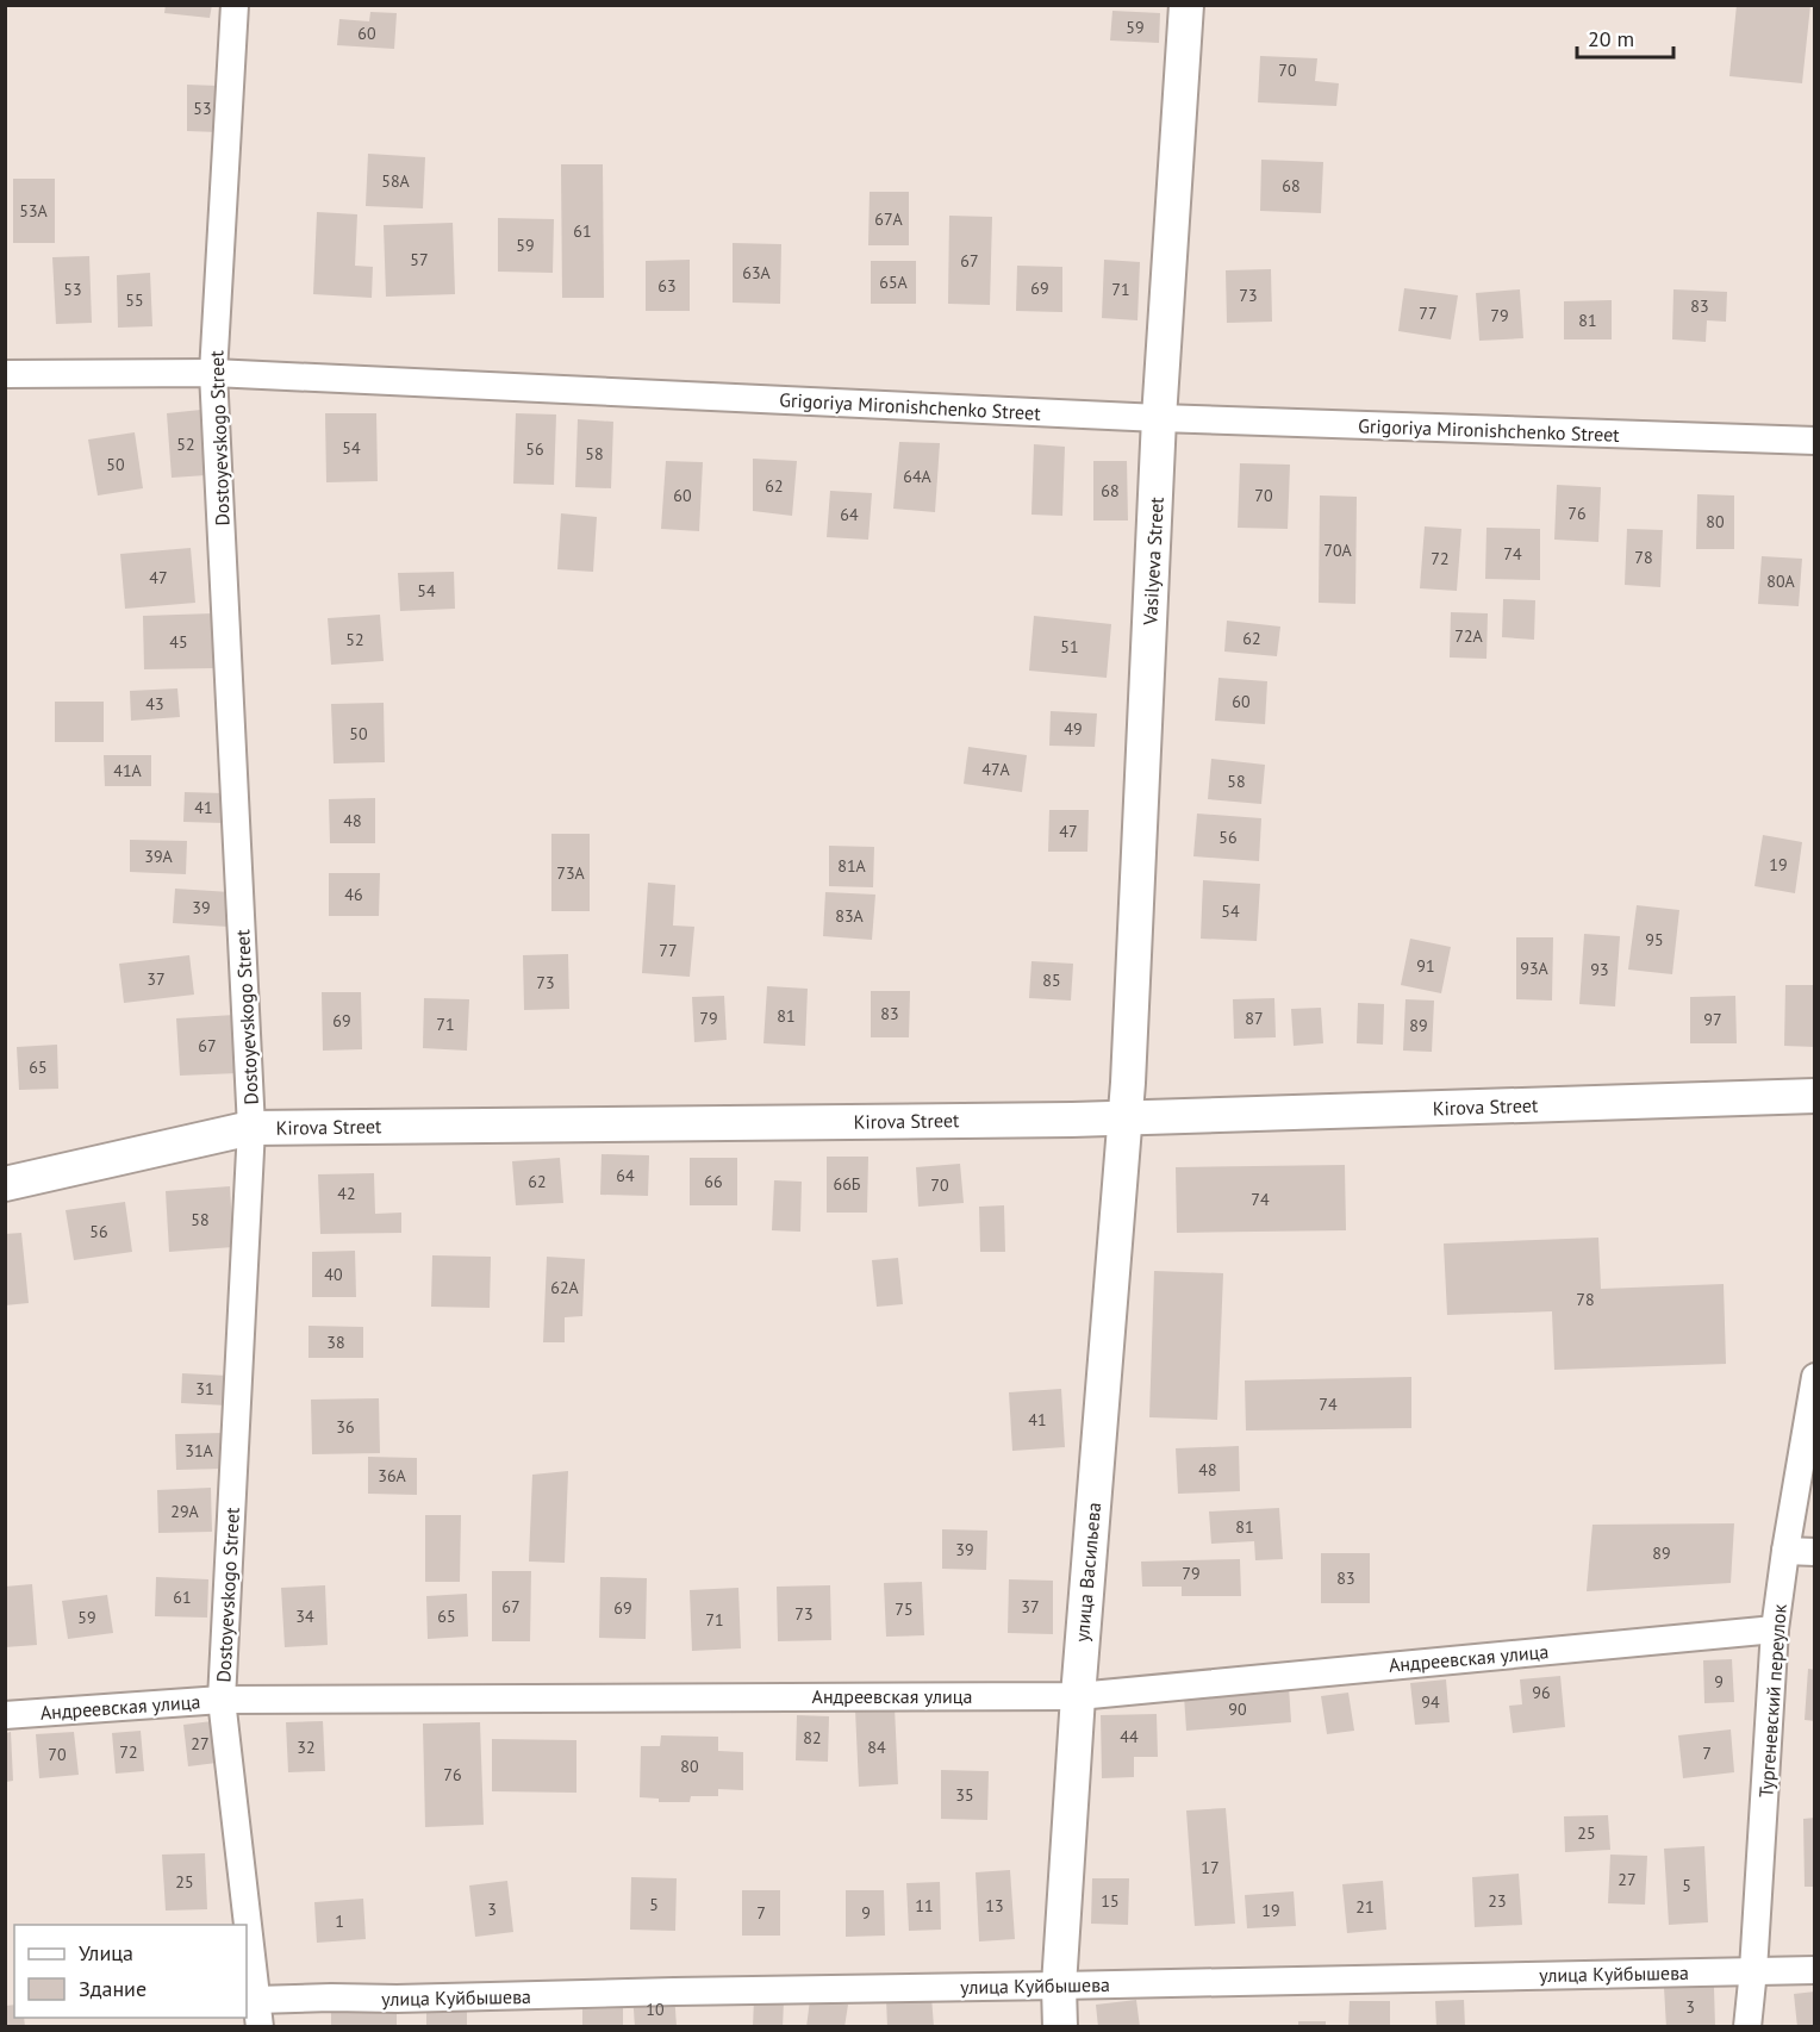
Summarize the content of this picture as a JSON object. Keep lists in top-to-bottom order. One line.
{"streets":{"street":["Grigoriya Mironishchenko Street","Dostoyevskogo Street","Vasilyeva Street","Kirova Street","улица Васильева","Андреевская улица","Тургеневский переулок","улица Куйбышева"]},"crossings":[["Grigoriya Mironishchenko Street","Dostoyevskogo Street"],["Grigoriya Mironishchenko Street","Vasilyeva Street"],["Dostoyevskogo Street","Kirova Street"],["Dostoyevskogo Street","Андреевская улица"],["Dostoyevskogo Street","улица Куйбышева"],["Vasilyeva Street","Kirova Street"],["Vasilyeva Street","улица Васильева"],["Kirova Street","улица Васильева"],["улица Васильева","Андреевская улица"],["улица Васильева","улица Куйбышева"],["Андреевская улица","Тургеневский переулок"],["Тургеневский переулок","улица Куйбышева"]],"house_numbers":["59","60","70","53","58А","68","53А","67А","61","59","57","67","63А","65А","63","69","53","71","73","55","83","77","79","81","52","54","56","58","50","64А","62","68","60","70","76","64","80","70А","74","78","72","47","80А","54","72А","62","52","45","51","60","43","49","50","47А","41А","58","41","48","47","56","39А","19","81А","73А","46","39","54","83А","95","77","91","93А","93","37","85","73","83","81","79","87","97","69","71","89","67","65","64","62","66","66Б","70","42","74","58","56","40","62А","78","38","31","74","41","36","31А","48","36А","29А","81","39","89","79","83","61","67","37","69","75","73","34","65","59","71","9","96","94","90","44","82","27","32","84","72","7","70","80","76","35","25","17","27","25","5","15","23","5","11","13","21","3","19","7","9","1","3","10"],"legend":["Улица","Здание"],"scale_bar":"20 m"}
